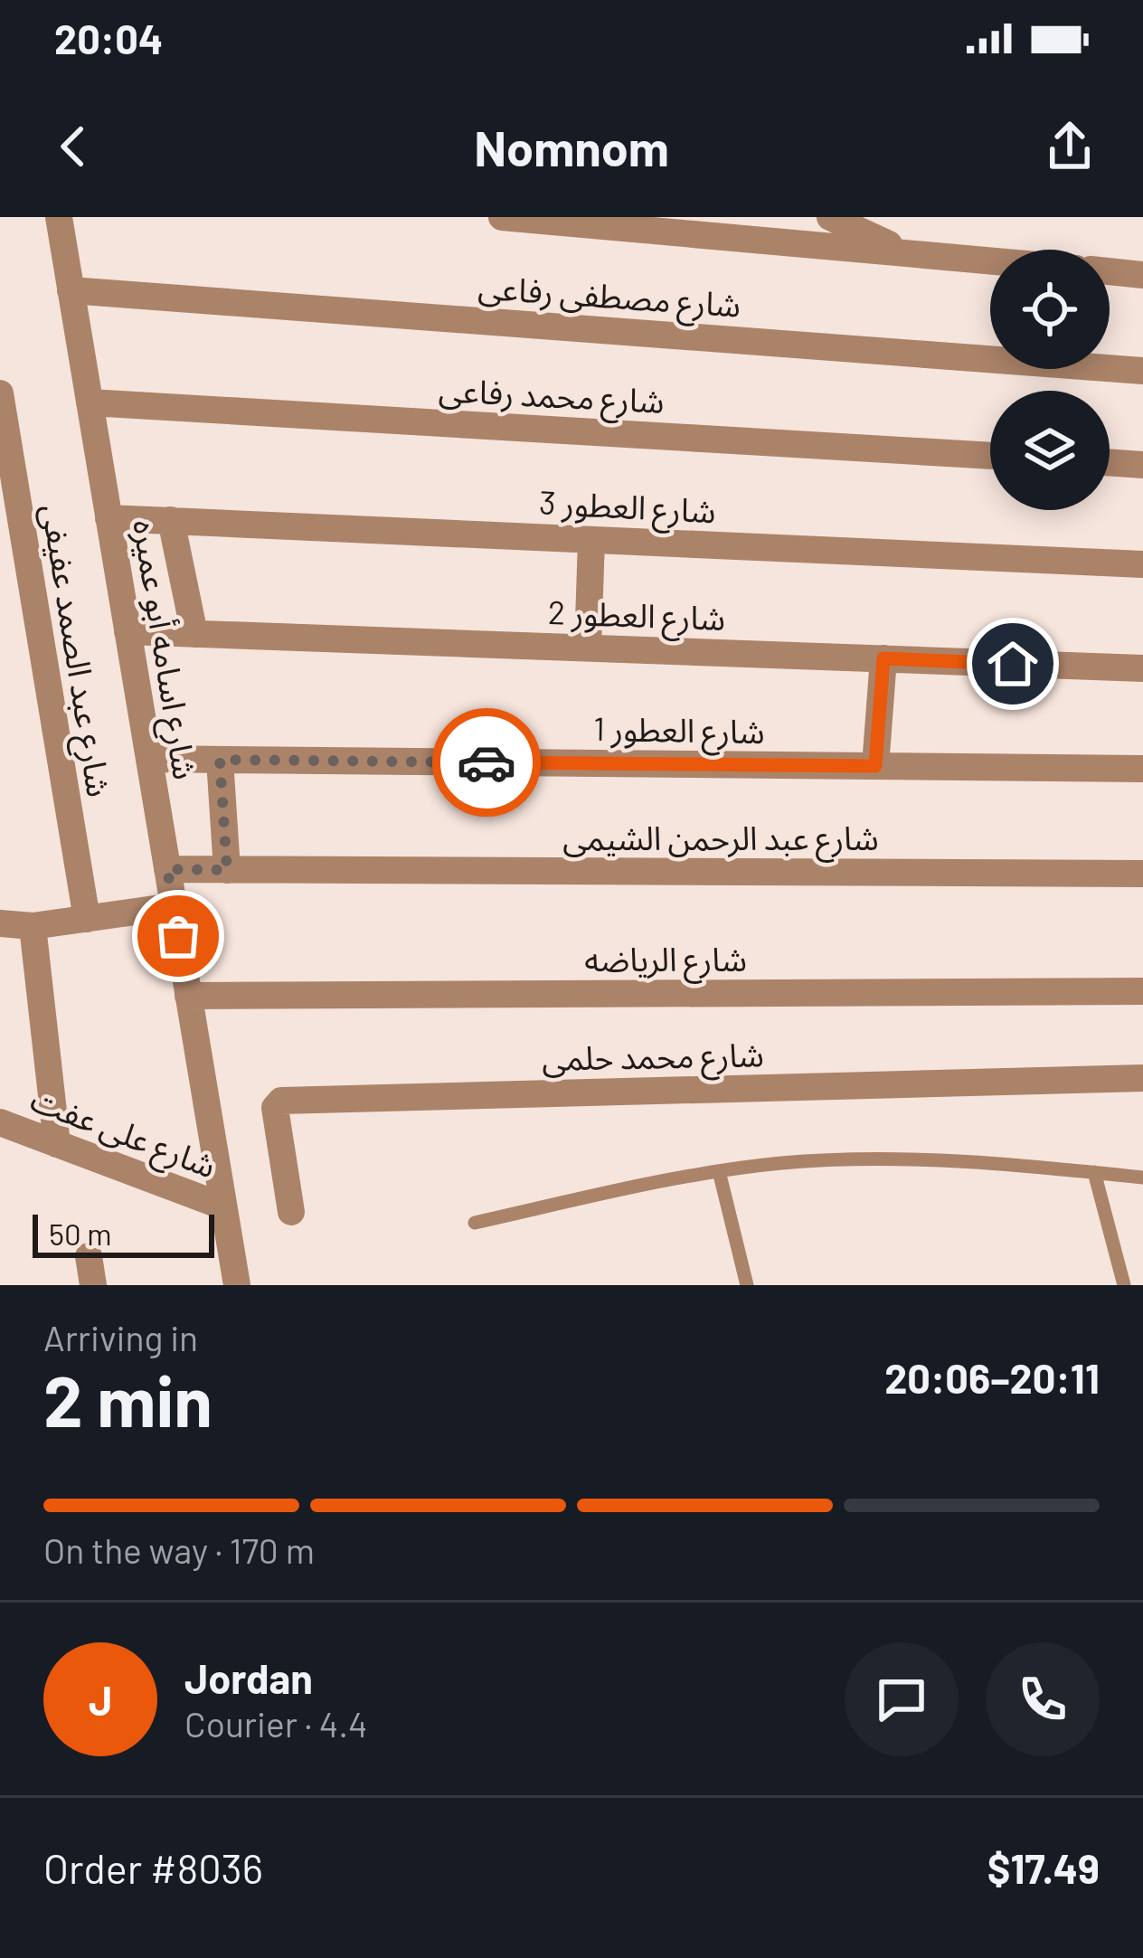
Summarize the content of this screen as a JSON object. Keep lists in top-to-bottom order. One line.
{"streets":{"street":["شارع مصطفى رفاعى","شارع محمد رفاعى","شارع العطور 3","شارع العطور 2","شارع اسامه أبو عميره","شارع عبد الصمد عفيفى","شارع العطور 1","شارع عبد الرحمن الشيمى","شارع الرياضه","شارع محمد حلمى","شارع على عفت"]},"crossings":[["شارع مصطفى رفاعى","شارع اسامه أبو عميره"],["شارع محمد رفاعى","شارع اسامه أبو عميره"],["شارع العطور 3","شارع اسامه أبو عميره"],["شارع العطور 2","شارع اسامه أبو عميره"],["شارع اسامه أبو عميره","شارع العطور 1"],["شارع اسامه أبو عميره","شارع عبد الرحمن الشيمى"],["شارع اسامه أبو عميره","شارع الرياضه"],["شارع اسامه أبو عميره","شارع على عفت"]],"scale_bar":"50 m","page":{"status":"20:04","header":"Nomnom","scale":"50 m","heading":["2 min","Arriving in","20:06–20:11"],"panel":["Jordan","Courier · 4.4","Order #8036","$17.49"],"bar":"On the way · 170 m","round":"J"}}
